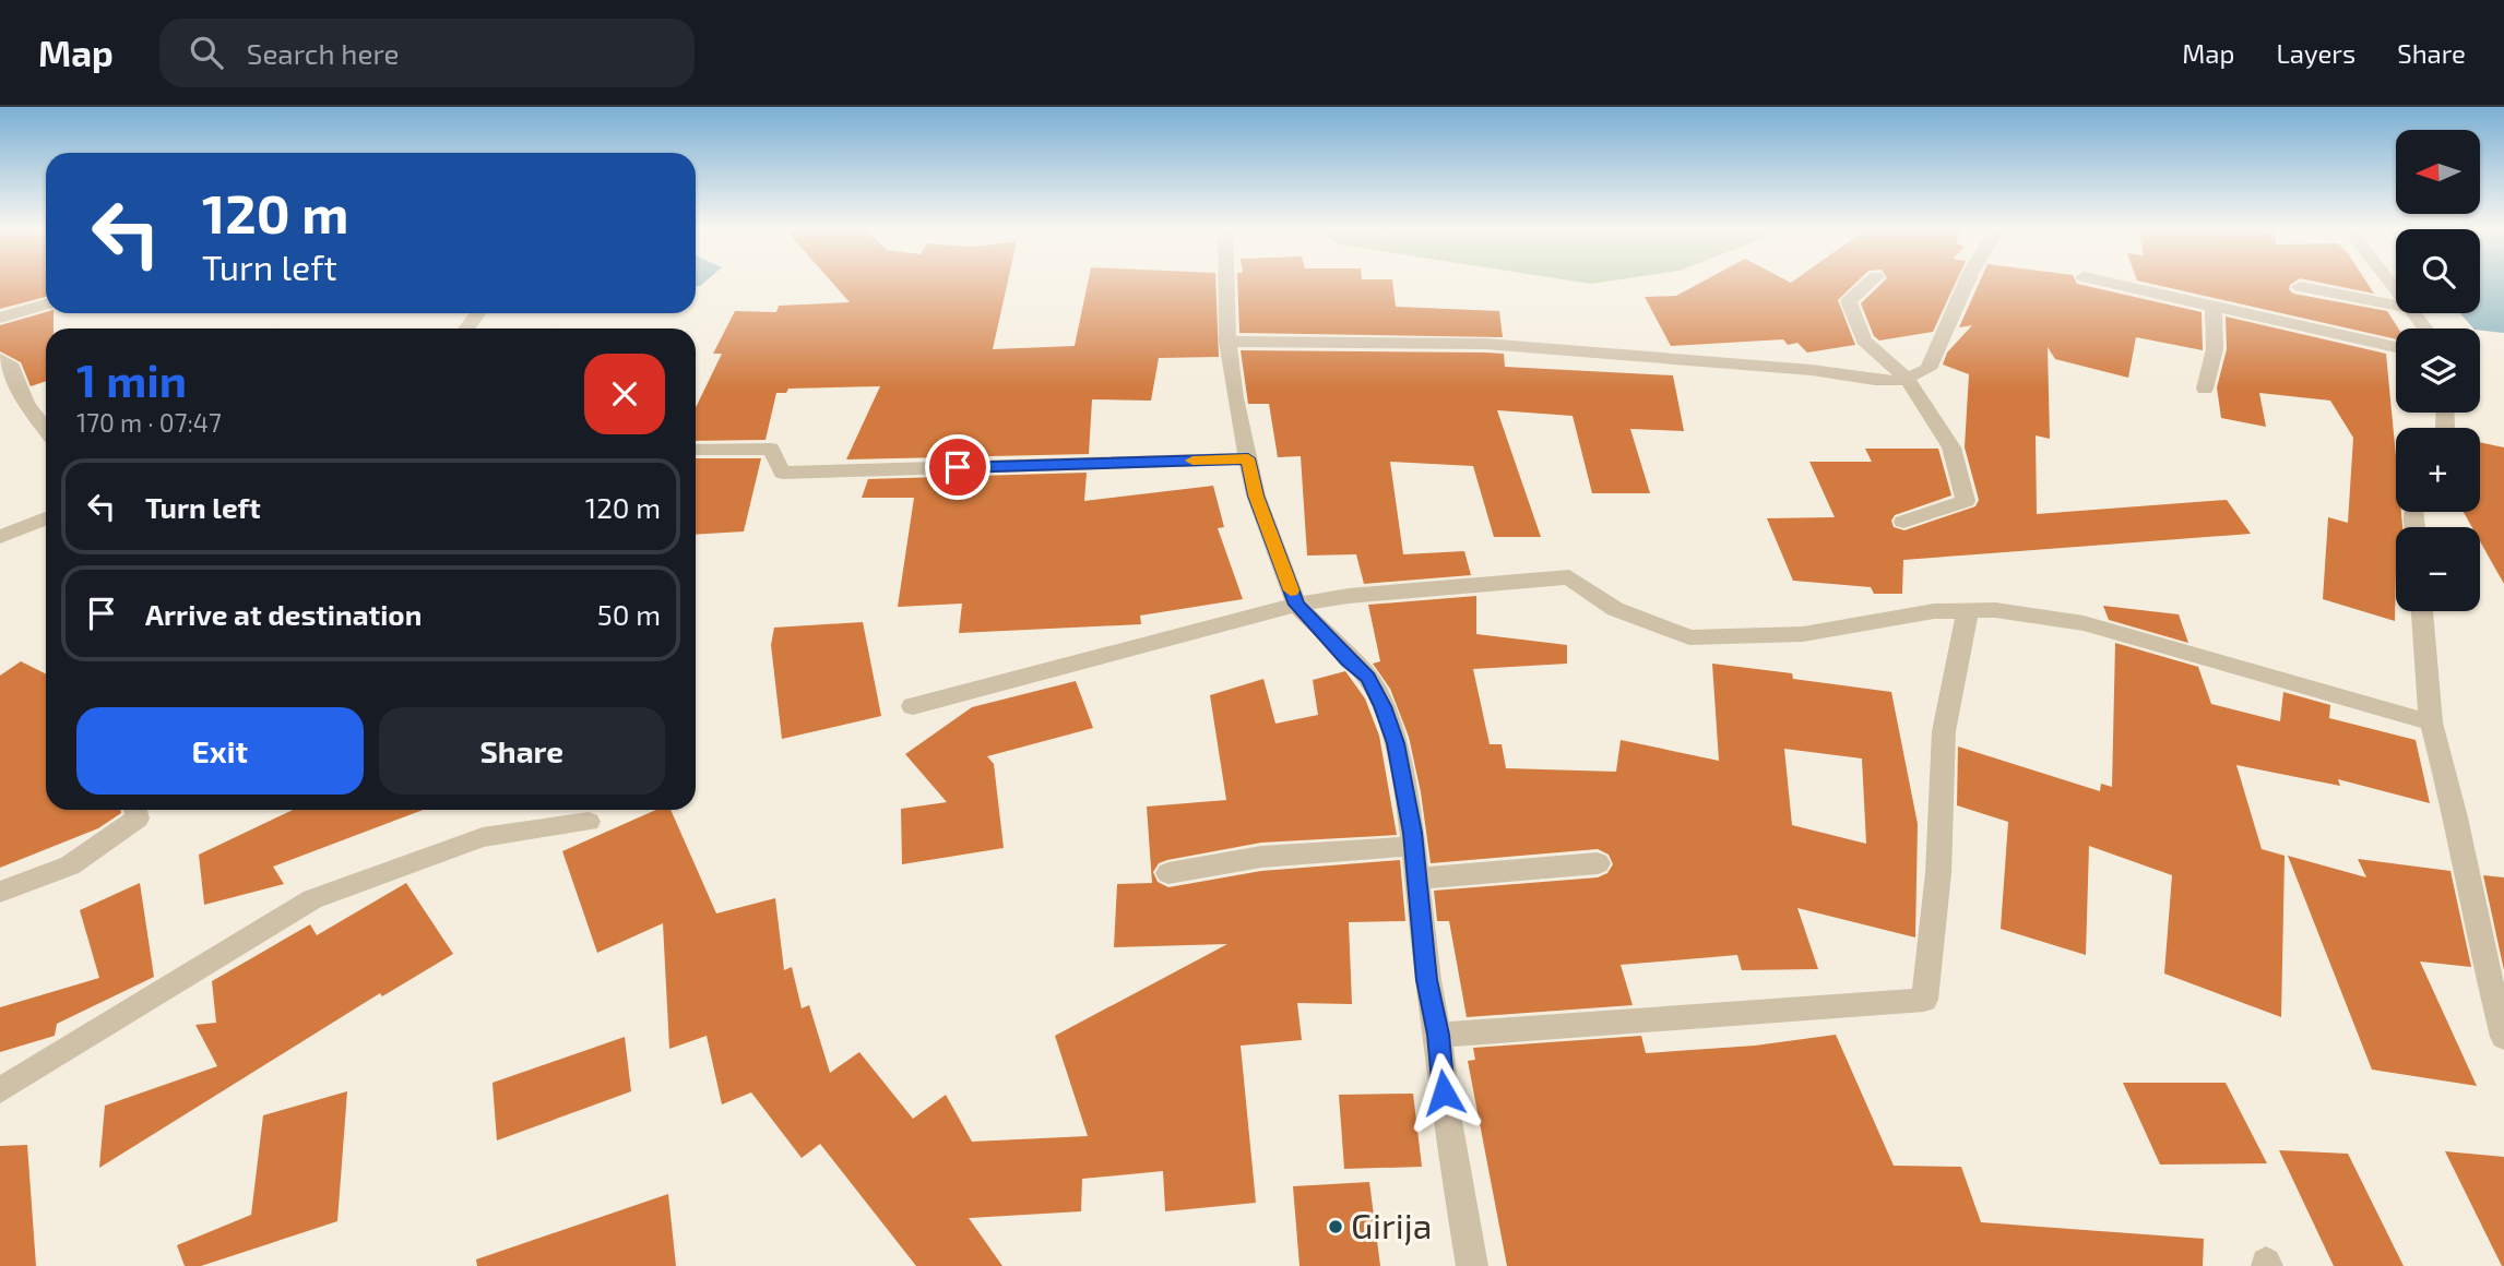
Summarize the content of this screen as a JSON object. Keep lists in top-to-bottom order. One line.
{"places":["Girija"],"north":"left","page":{"header":"Map","search":"Search here","nav":["Map","Layers","Share"],"map_buttons":["+","−"],"turn":["120 m","Turn left"],"heading":["1 min","170 m · 07:47"],"list":[{"name":"Turn left","value":"120 m"},{"name":"Arrive at destination","value":"50 m"}],"buttons":["Exit","Share"]}}
